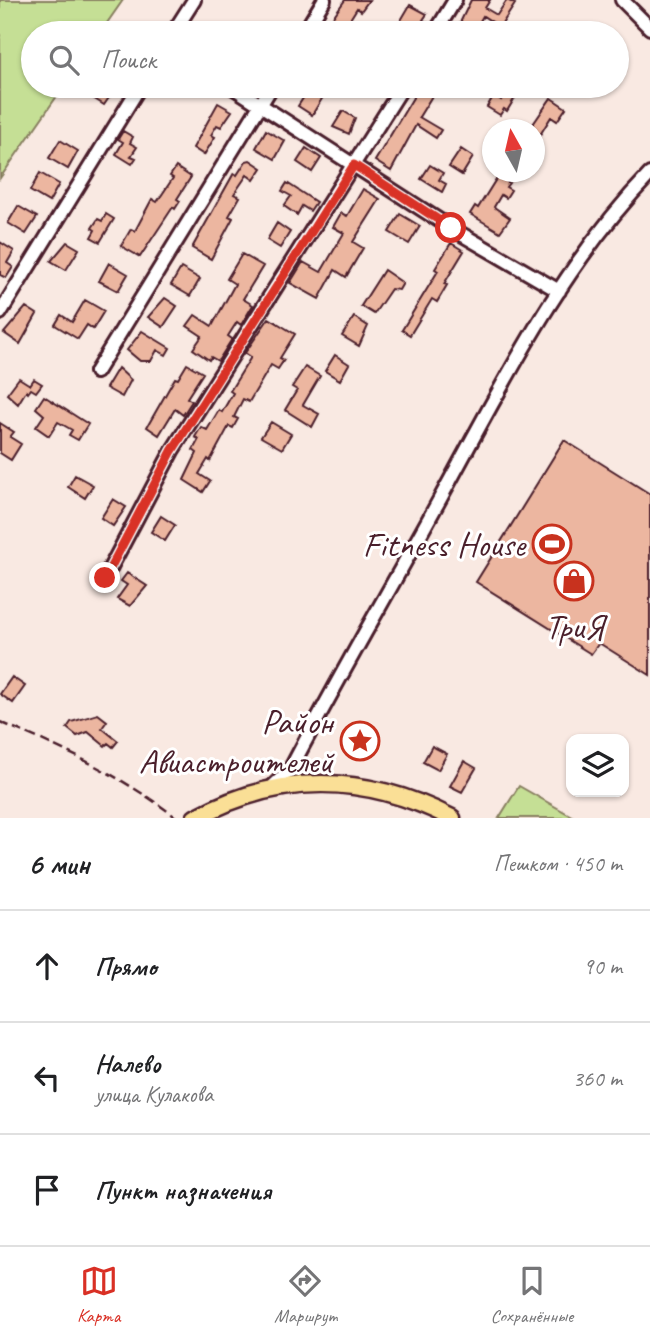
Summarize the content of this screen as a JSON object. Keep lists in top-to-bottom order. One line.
{"places":{"sports":["Fitness House"],"shop":["ТриЯ"],"place":["Район Авиастроителей"]},"north":"top","page":{"search":"Поиск","heading":["6 мин","Пешком · 450 m"],"list":[["Прямо","90 m"],["Налево","улица Кулакова","360 m"],"Пункт назначения"],"nav":["Карта","Маршрут","Сохранённые"]}}
